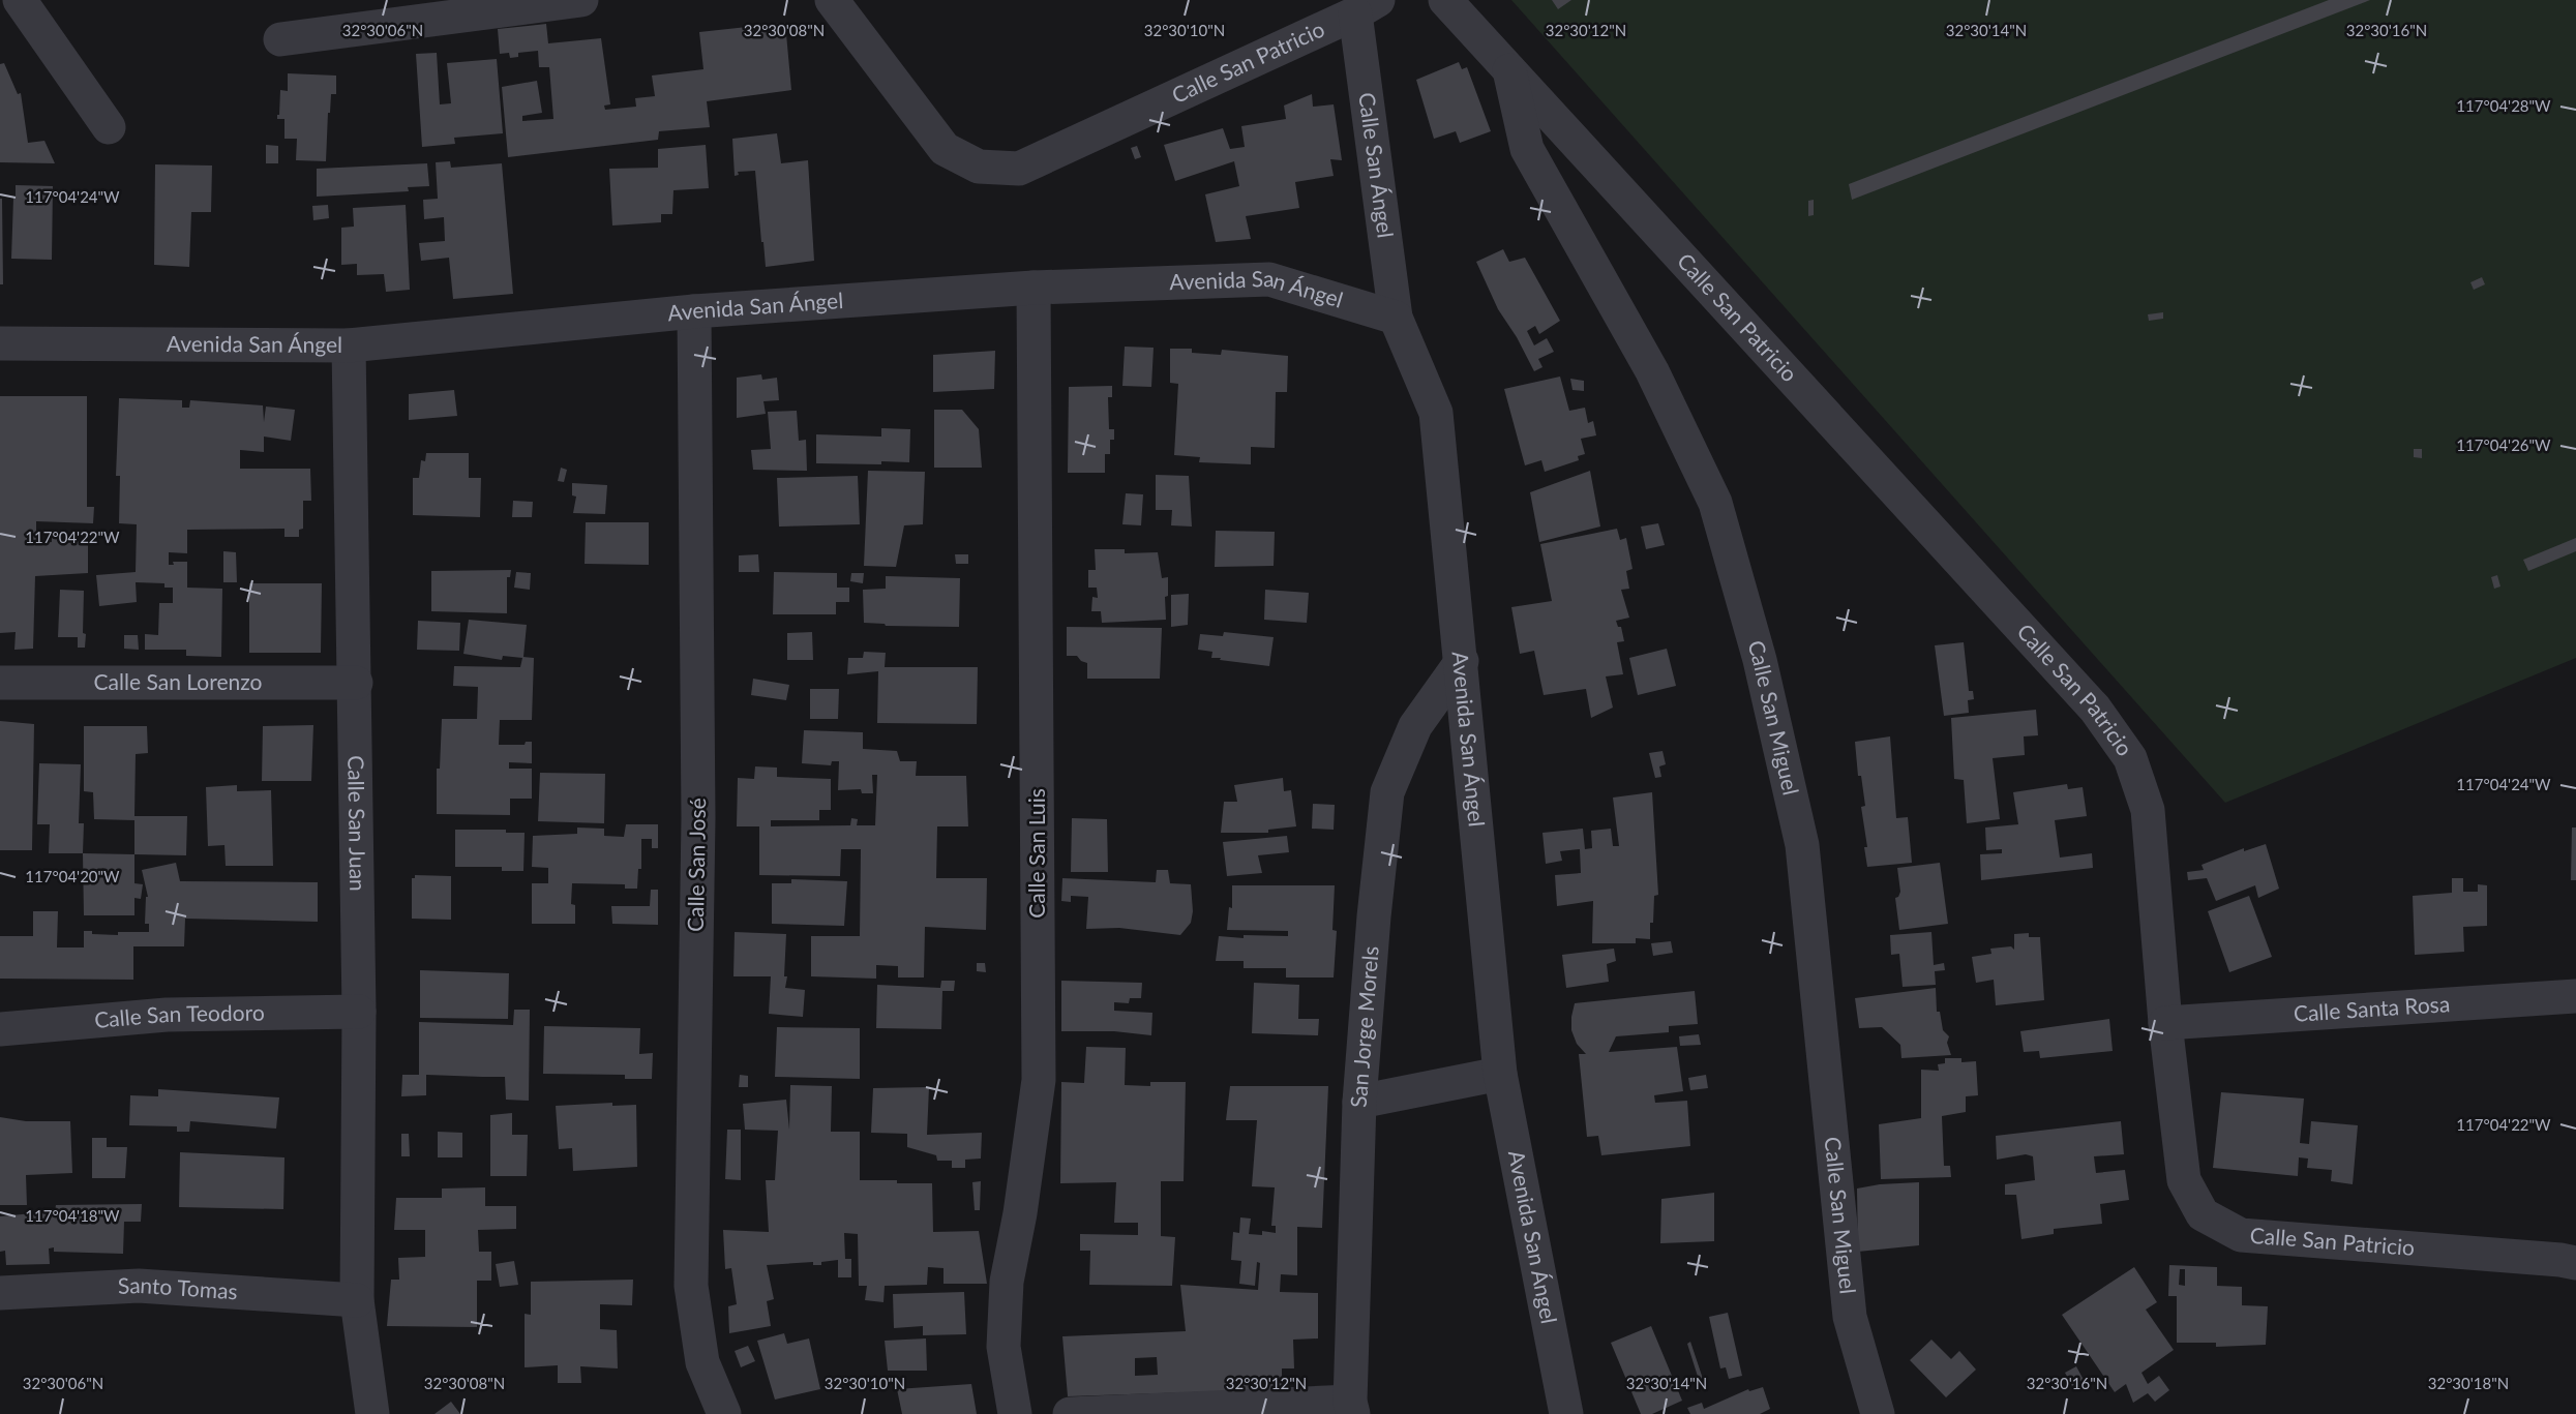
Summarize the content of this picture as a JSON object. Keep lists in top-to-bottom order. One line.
{"streets":{"street":["Calle San Patricio","Calle San Ángel","Avenida San Ángel","Calle San Lorenzo","Calle San Miguel","Calle San Juan","Calle San Luis","Calle San José","Calle Santa Rosa","Calle San Teodoro","San Jorge Morels","Santo Tomas"]},"crossings":[["Calle San Patricio","Calle San Ángel"],["Calle San Patricio","Calle San Miguel"],["Calle San Patricio","Calle Santa Rosa"],["Calle San Ángel","Avenida San Ángel"],["Avenida San Ángel","Calle San Juan"],["Avenida San Ángel","Calle San Luis"],["Avenida San Ángel","Calle San José"],["Avenida San Ángel","San Jorge Morels"],["Calle San Lorenzo","Calle San Juan"],["Calle San Juan","Calle San Teodoro"],["Calle San Juan","Santo Tomas"]],"coordinates":["32°30'06\"N","32°30'08\"N","32°30'10\"N","32°30'12\"N","32°30'14\"N","32°30'16\"N","117°04'28\"W","117°04'24\"W","117°04'26\"W","117°04'22\"W","117°04'20\"W","117°04'18\"W","32°30'18\"N"]}
